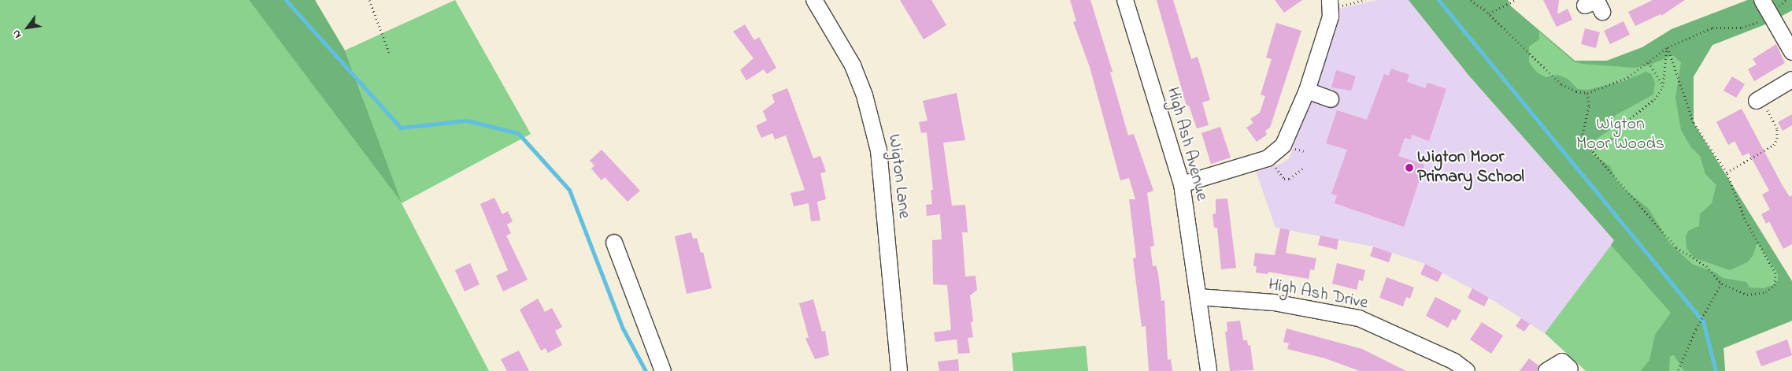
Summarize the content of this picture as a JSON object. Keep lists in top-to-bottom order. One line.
{"streets":{"street":["High Ash Avenue","Wigton Lane","High Ash Drive"]},"crossings":[["High Ash Avenue","High Ash Drive"]],"parks":["Wigton Moor Woods"],"places":["Wigton Moor Primary School"],"north":"bottom left"}
